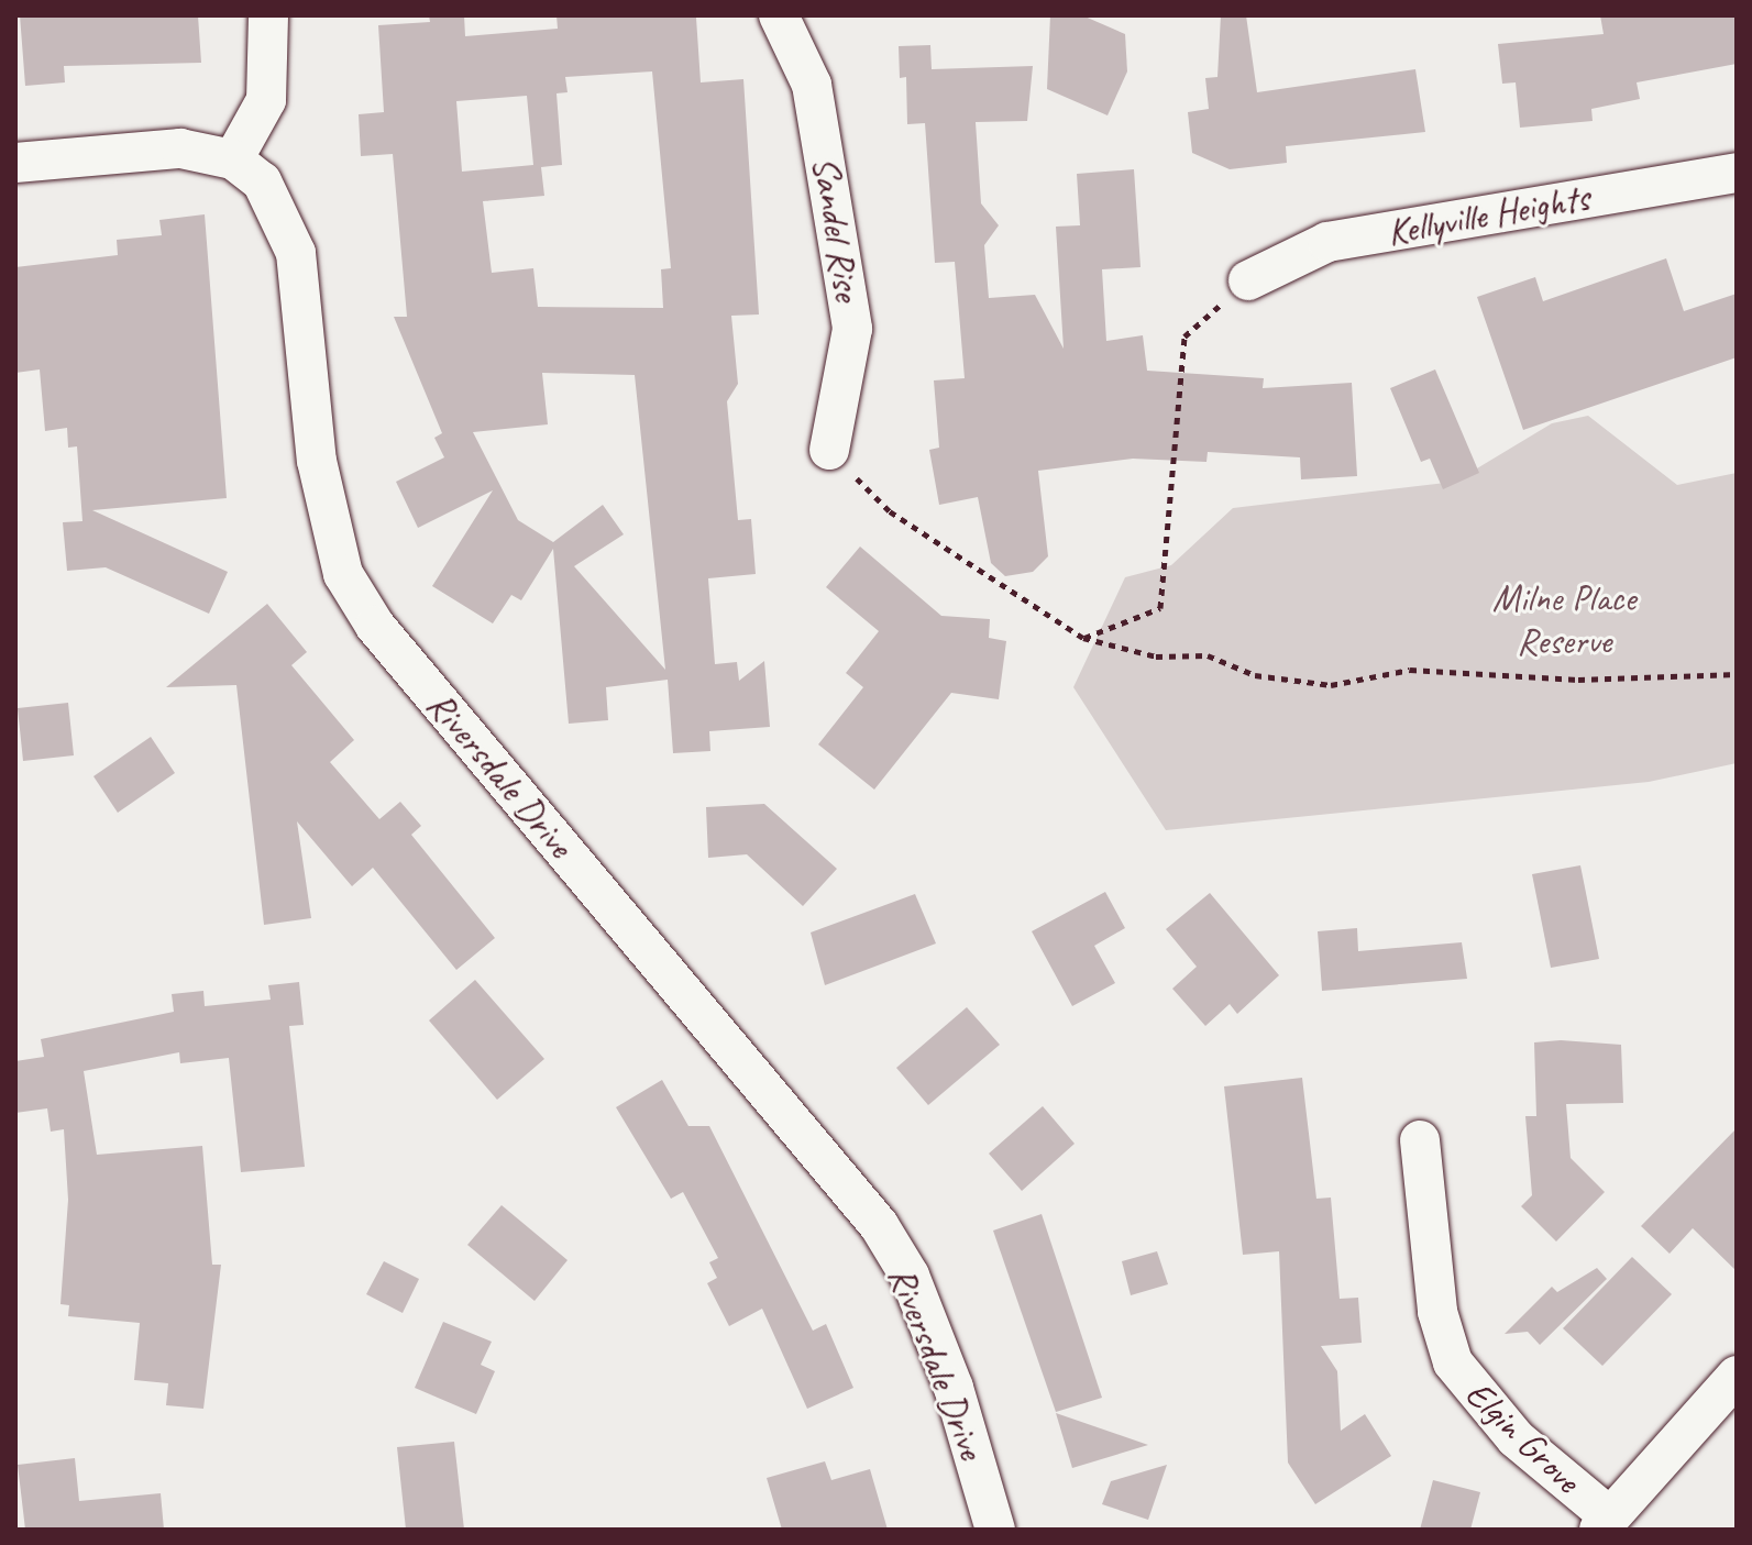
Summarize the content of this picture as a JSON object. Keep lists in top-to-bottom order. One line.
{"streets":{"street":["Kellyville Heights","Sandel Rise","Riversdale Drive","Elgin Grove"]},"parks":["Milne Place Reserve"]}
